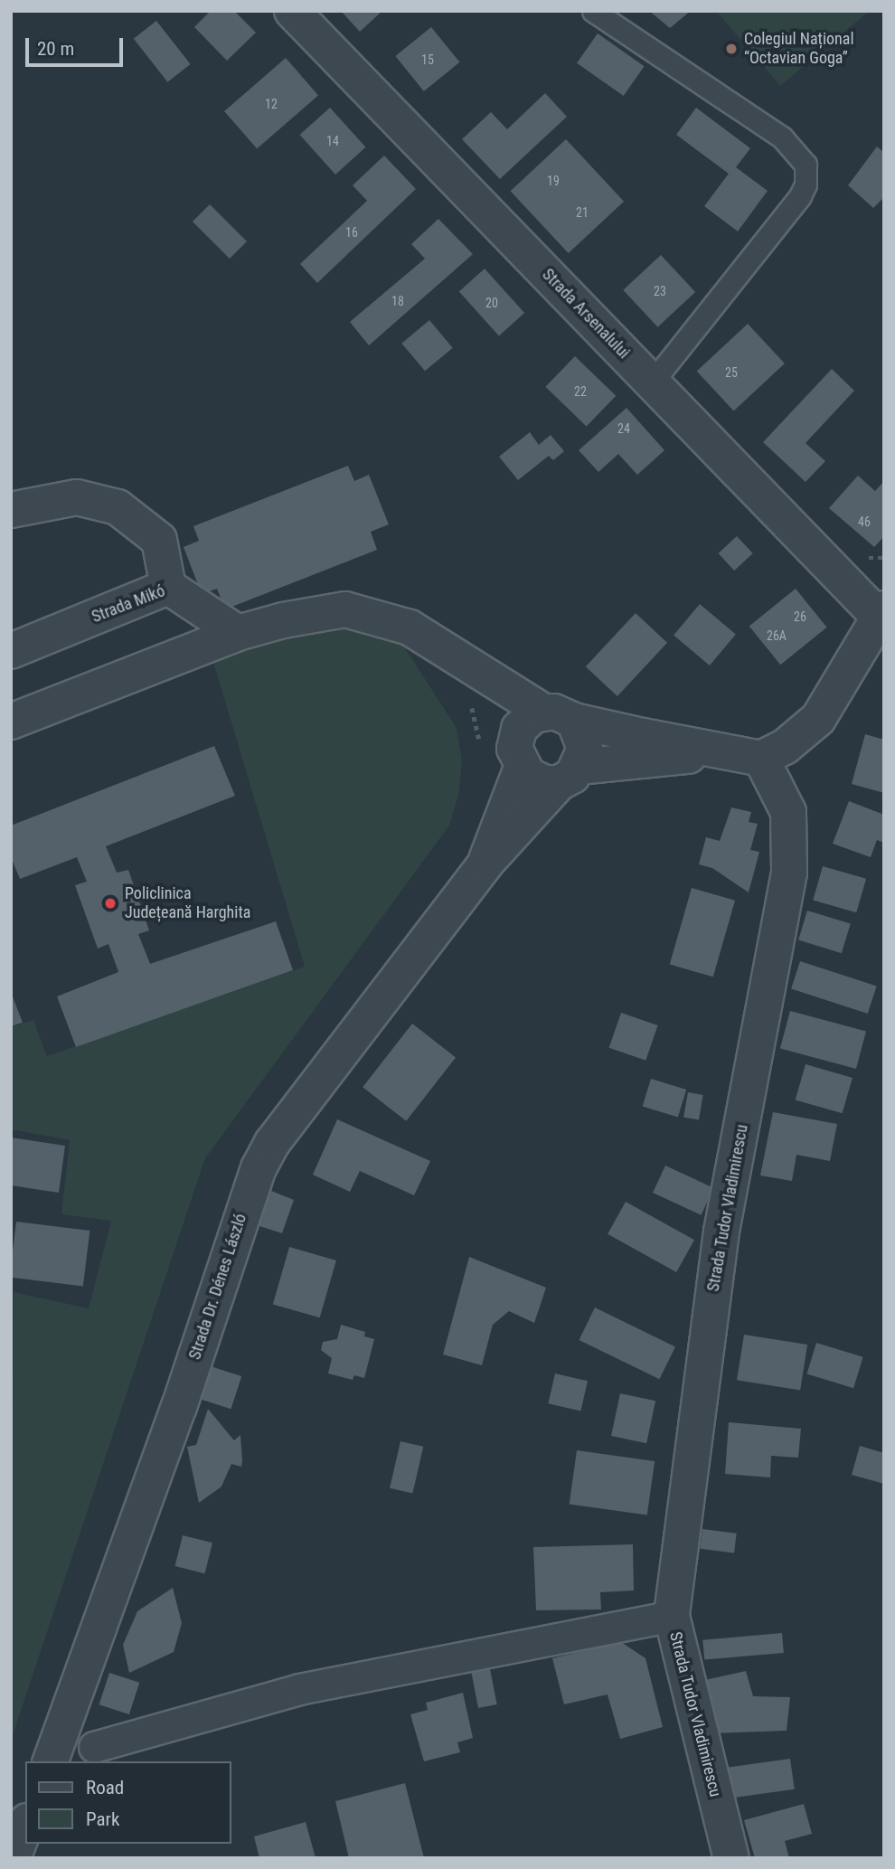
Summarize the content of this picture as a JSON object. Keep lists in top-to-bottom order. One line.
{"streets":{"street":["Strada Arsenalului","Strada Mikó","Strada Tudor Vladimirescu","Strada Dr. Dénes László"]},"places":["Colegiul Național “Octavian Goga”","Policlinica Județeană Harghita"],"house_numbers":["15","12","14","19","21","16","23","18","20","25","22","24","46","26","26A"],"legend":["Road","Park"],"scale_bar":"20 m"}
